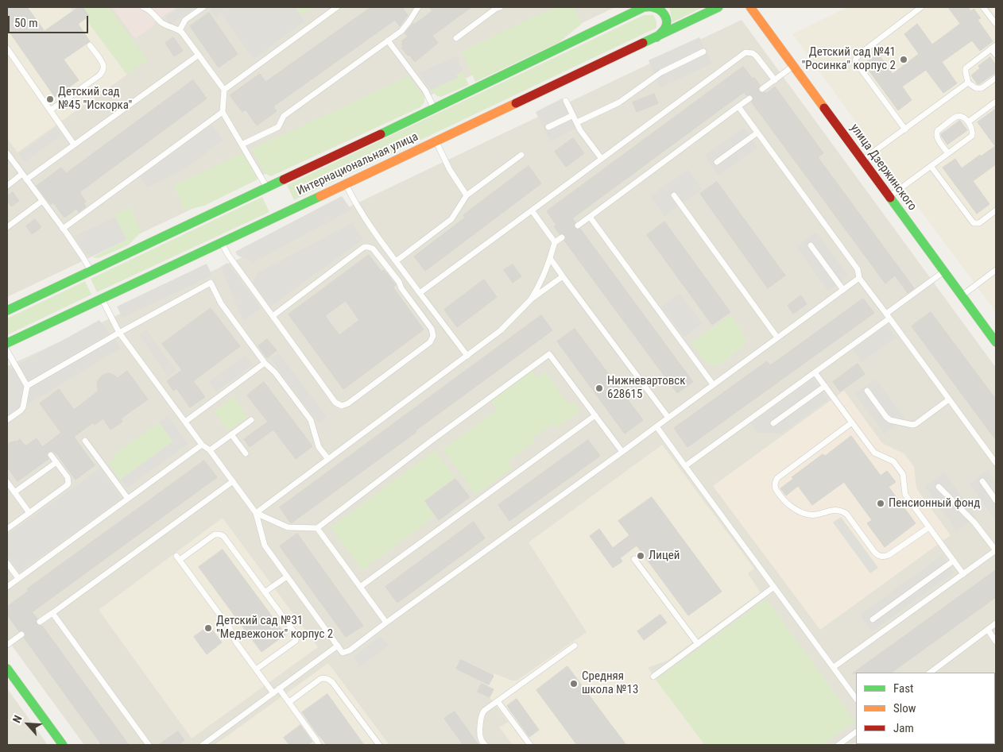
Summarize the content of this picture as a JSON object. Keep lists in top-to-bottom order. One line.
{"streets":{"main road":["Интернациональная улица","улица Дзержинского"]},"places":["Детский сад №41 \"Росинка\" корпус 2","Детский сад №45 \"Искорка\"","Нижневартовск 628615","Пенсионный фонд","Лицей","Детский сад №31 \"Медвежонок\" корпус 2","Средняя школа №13"],"legend":["Fast","Slow","Jam"],"scale_bar":"50 m","north":"top left"}
